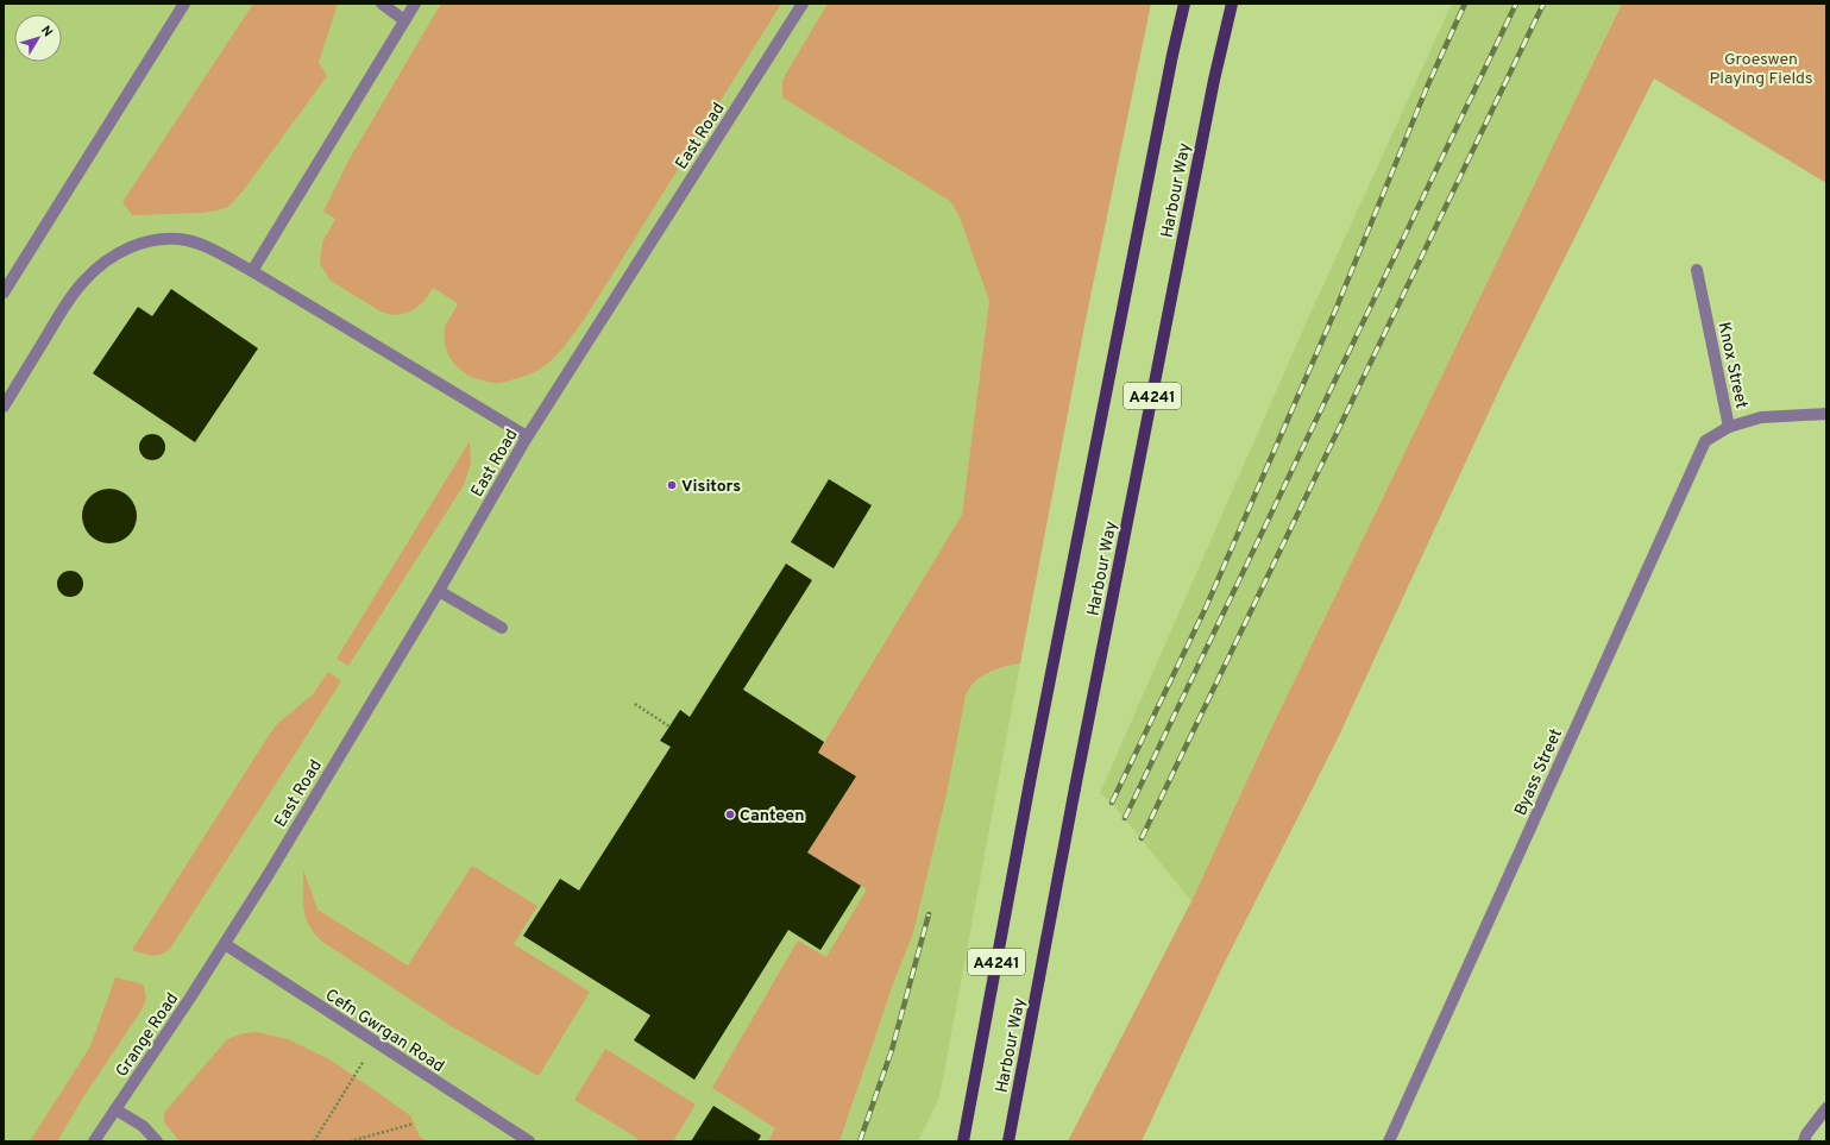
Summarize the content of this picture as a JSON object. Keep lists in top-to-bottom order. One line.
{"streets":{"main road":["Harbour Way","A4241"],"street":["East Road","Knox Street","Byass Street","Cefn Gwrgan Road","Grange Road"]},"crossings":[["East Road","Cefn Gwrgan Road"],["East Road","Grange Road"],["Knox Street","Byass Street"],["Cefn Gwrgan Road","Grange Road"]],"parks":["Groeswen Playing Fields"],"places":["Visitors","Canteen"],"north":"top right"}
